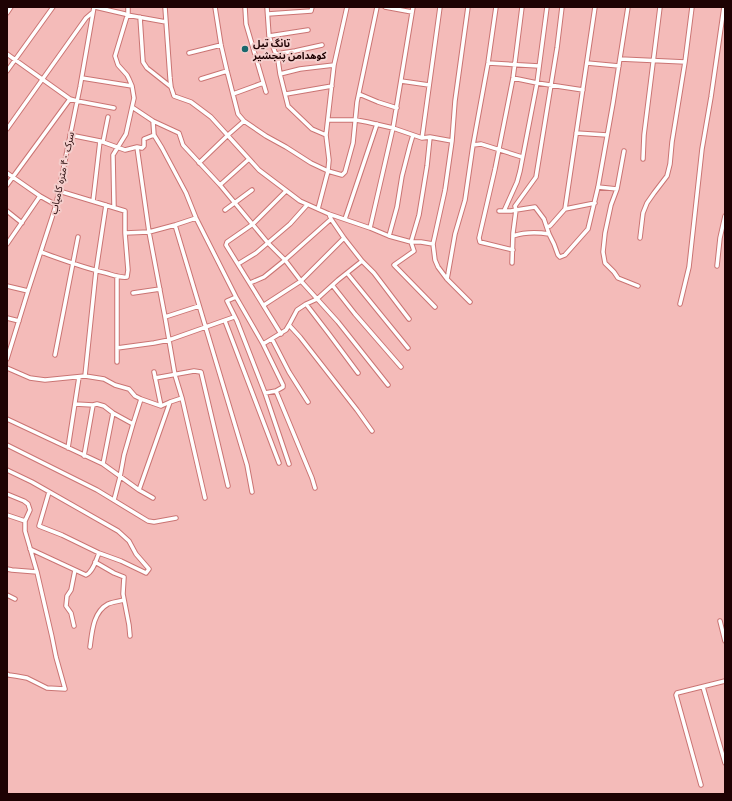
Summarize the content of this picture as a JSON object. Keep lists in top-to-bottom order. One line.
{"streets":{"street":["سرک ۴۰ متره کامیاب"]},"places":["تانگ تیل کوهدامن پنجشیر"]}
